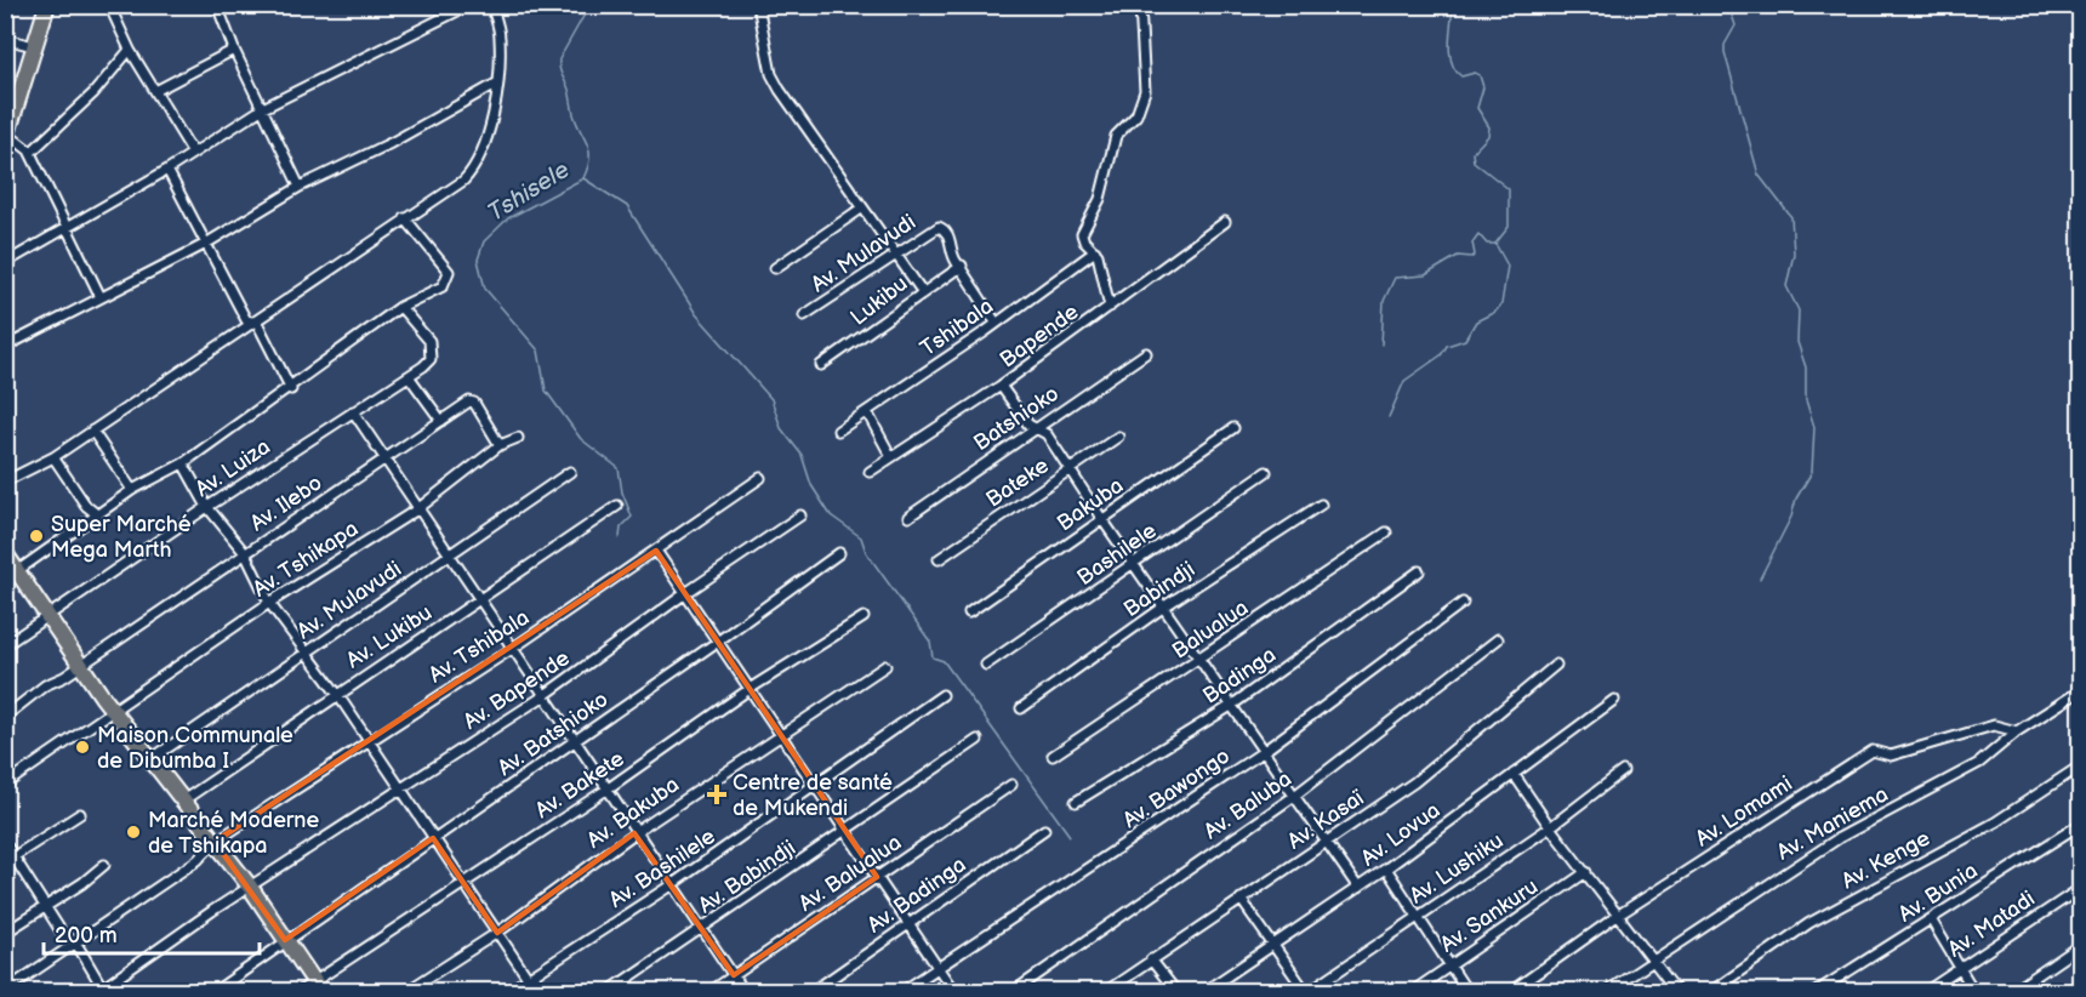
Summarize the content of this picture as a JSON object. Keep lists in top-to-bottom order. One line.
{"streets":{"street":["Av. Mulavudi","Lukibu","Tshibala","Bapende","Batshioko","Av. Luiza","Bateke","Av. Ilebo","Bakuba","Bashilele","Av. Tshikapa","Babindji","Balualua","Av. Lukibu","Av. Tshibala","Badinga","Av. Bapende","Av. Batshioko","Av. Bakete","Av. Bawongo","Av. Baluba","Av. Lomami","Av. Bakuba","Av. Kasaï","Av. Maniema","Av. Lovua","Av. Kenge","Av. Bashilele","Av. Lushiku","Av. Balualua","Av. Babindji","Av. Bunia","Av. Badinga","Av. Sankuru","Av. Matadi"]},"crossings":[["Av. Mulavudi","Lukibu"],["Av. Ilebo","Av. Tshikapa"],["Av. Lomami","Av. Maniema"]],"water":["Tshisele"],"places":{"other":["Super Marché Mega Marth","Maison Communale de Dibumba I","Marché Moderne de Tshikapa"],"health":["Centre de santé de Mukendi"]},"scale_bar":"200 m"}
